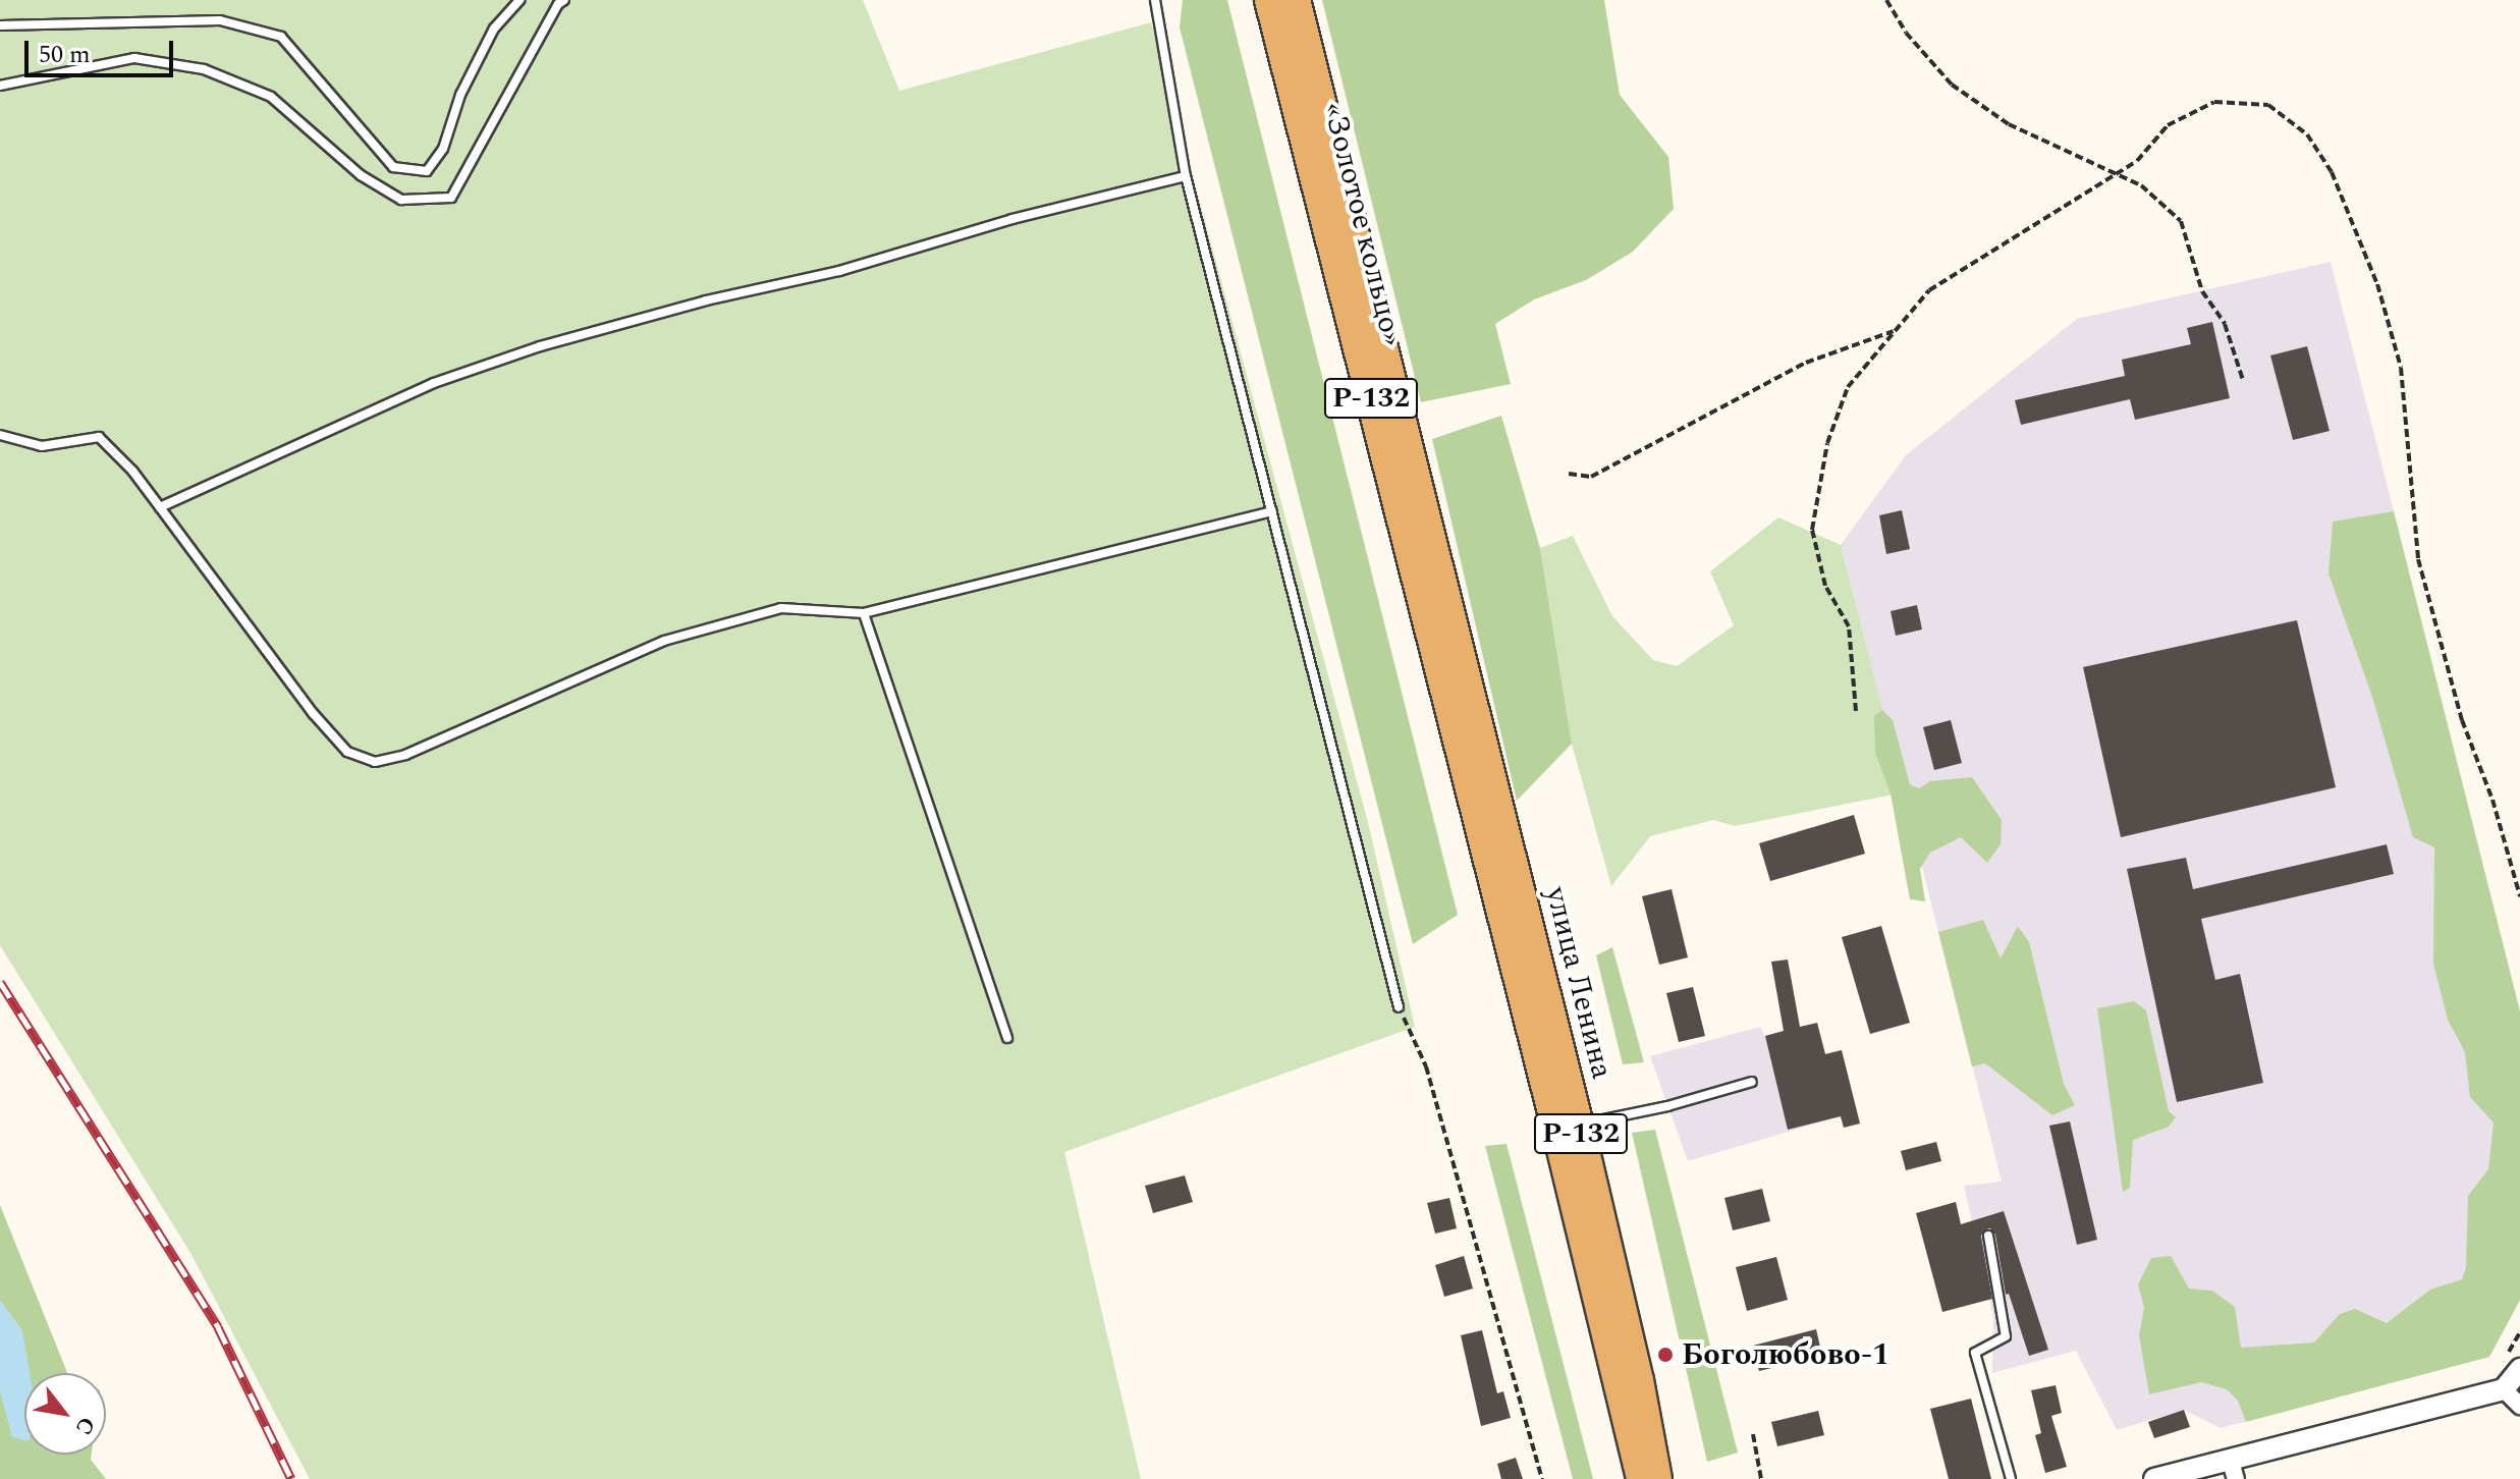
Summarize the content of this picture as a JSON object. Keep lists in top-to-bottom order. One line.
{"streets":{"highway":["«Золотое кольцо»","Р-132","улица Ленина"]},"crossings":[["«Золотое кольцо»","улица Ленина"]],"places":["Боголюбово-1"],"scale_bar":"50 m","north":"bottom right"}
